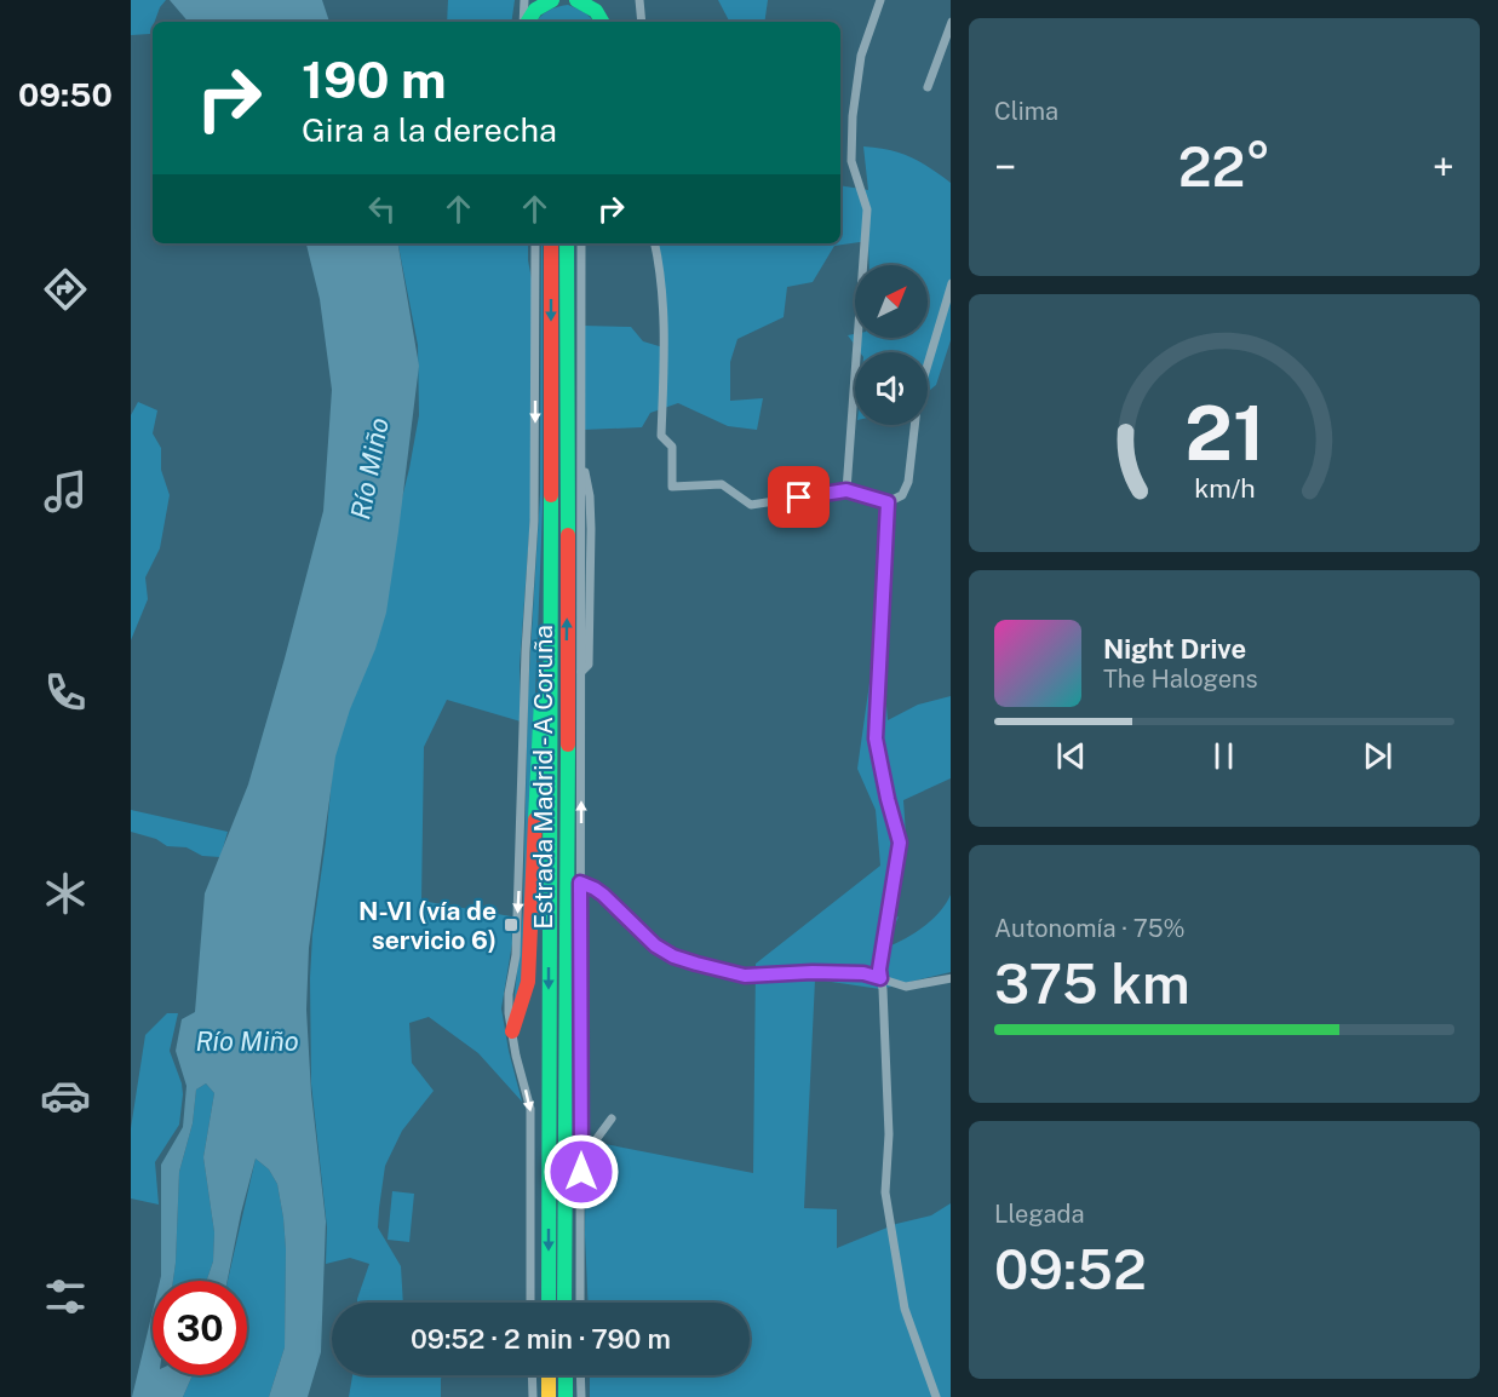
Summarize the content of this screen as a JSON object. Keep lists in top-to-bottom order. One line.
{"streets":{"highway":["Estrada Madrid - A Coruña"]},"water":["Río Miño"],"places":{"transit":["N-VI (vía de servicio 6)"]},"north":"top right","page":{"tabs":"09:50","tile":["Clima",["Autonomía · 75%","375 km"],["Llegada","09:52"]],"turn":["190 m","Gira a la derecha"],"heat":["−","22°","+"],"song":["Night Drive","The Halogens"],"limit":"30","trip":"09:52 · 2 min · 790 m","gauge":["21","km/h"]}}
